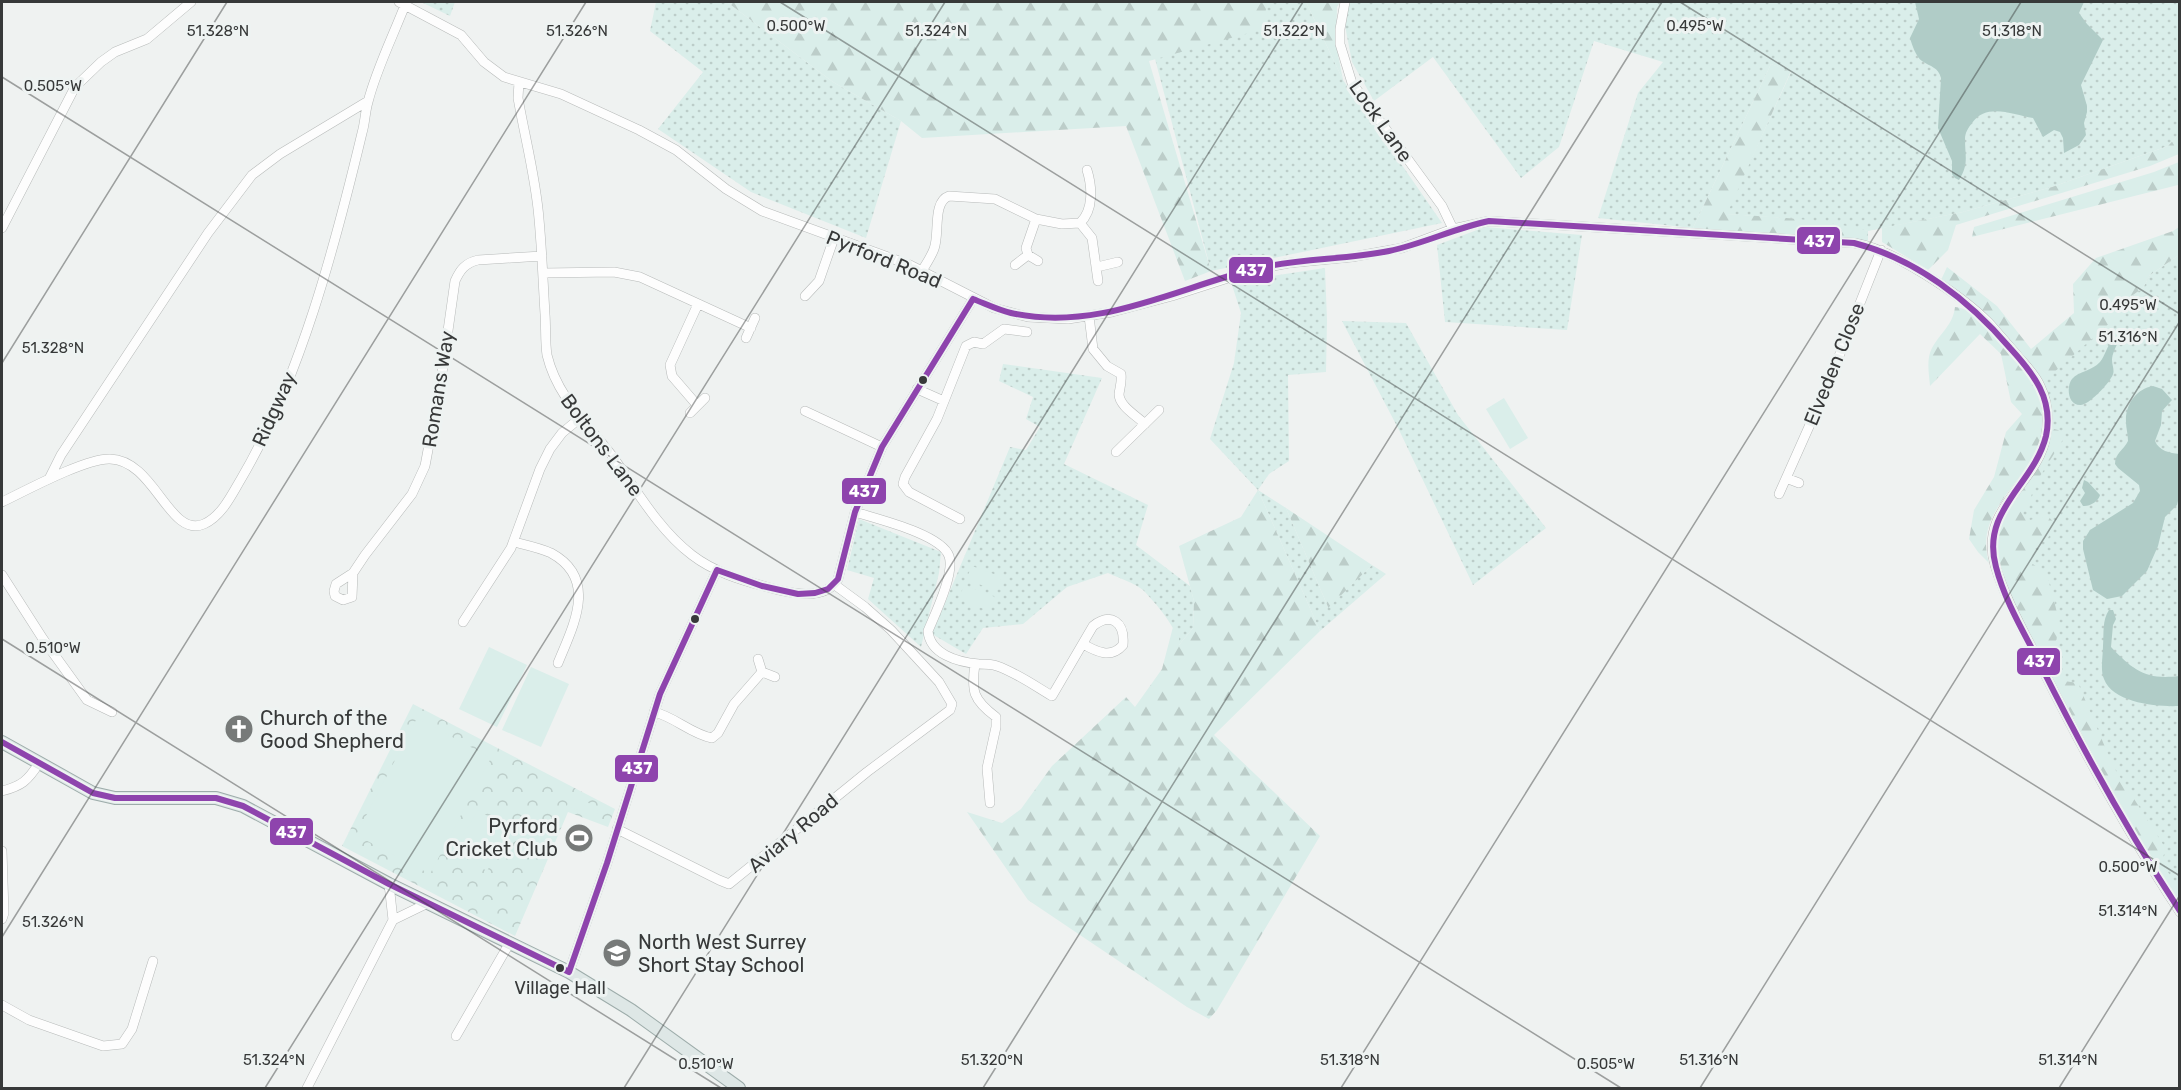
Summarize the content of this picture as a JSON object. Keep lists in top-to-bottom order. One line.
{"streets":{"street":["Lock Lane","Pyrford Road","Elveden Close","Romans Way","Ridgway","Boltons Lane","Aviary Road"]},"crossings":[["Lock Lane","Pyrford Road"],["Pyrford Road","Elveden Close"],["Pyrford Road","Ridgway"],["Pyrford Road","Boltons Lane"],["Romans Way","Boltons Lane"],["Boltons Lane","Aviary Road"]],"places":{"church":["Church of the Good Shepherd"],"sports":["Pyrford Cricket Club"],"school or university":["North West Surrey Short Stay School"],"other":["Village Hall"]},"lines":["transit line 437"],"coordinates":["0.500°W","0.495°W","51.328°N","51.326°N","51.324°N","51.322°N","51.318°N","0.505°W","51.316°N","0.510°W","51.314°N","51.320°N"]}
